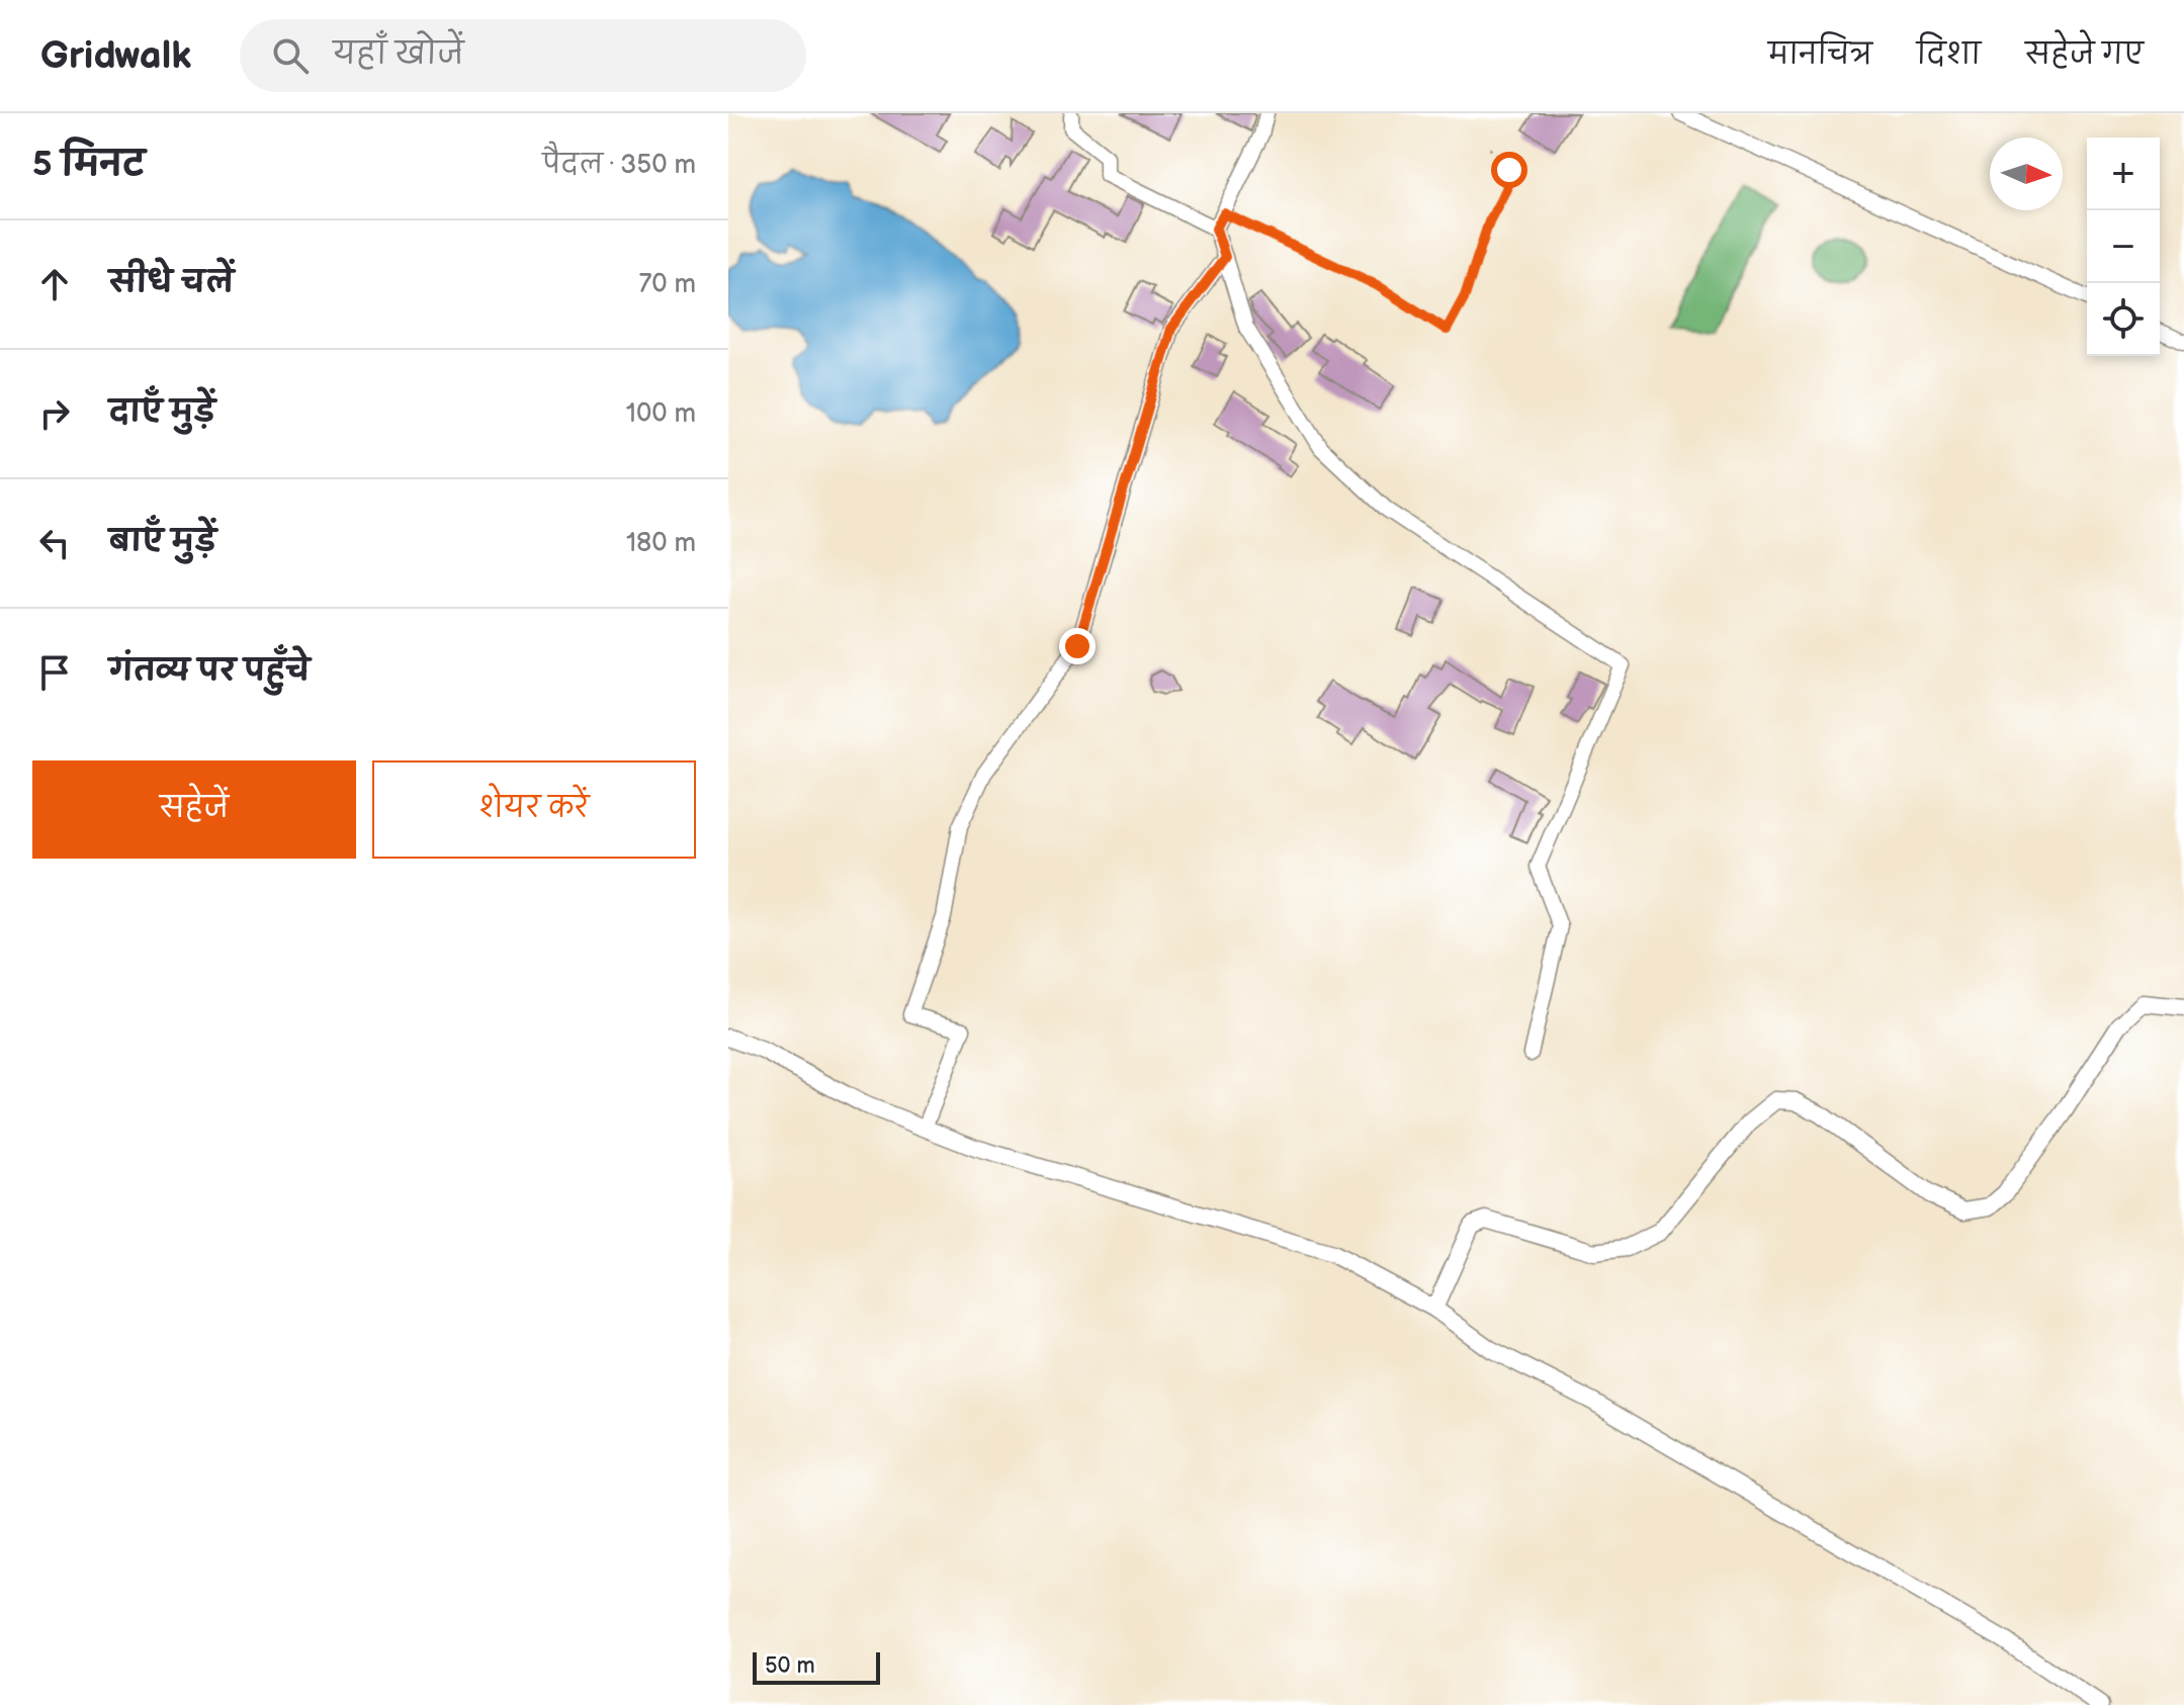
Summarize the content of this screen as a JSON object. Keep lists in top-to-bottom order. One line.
{"scale_bar":"50 m","north":"right","page":{"header":"Gridwalk","search":"यहाँ खोजें","nav":["मानचित्र","दिशा","सहेजे गए"],"heading":["5 मिनट","पैदल · 350 m"],"map_buttons":["+","−"],"list":[["सीधे चलें","70 m"],["दाएँ मुड़ें","100 m"],["बाएँ मुड़ें","180 m"],"गंतव्य पर पहुँचे"],"buttons":["सहेजें","शेयर करें"],"scale":"50 m"}}
